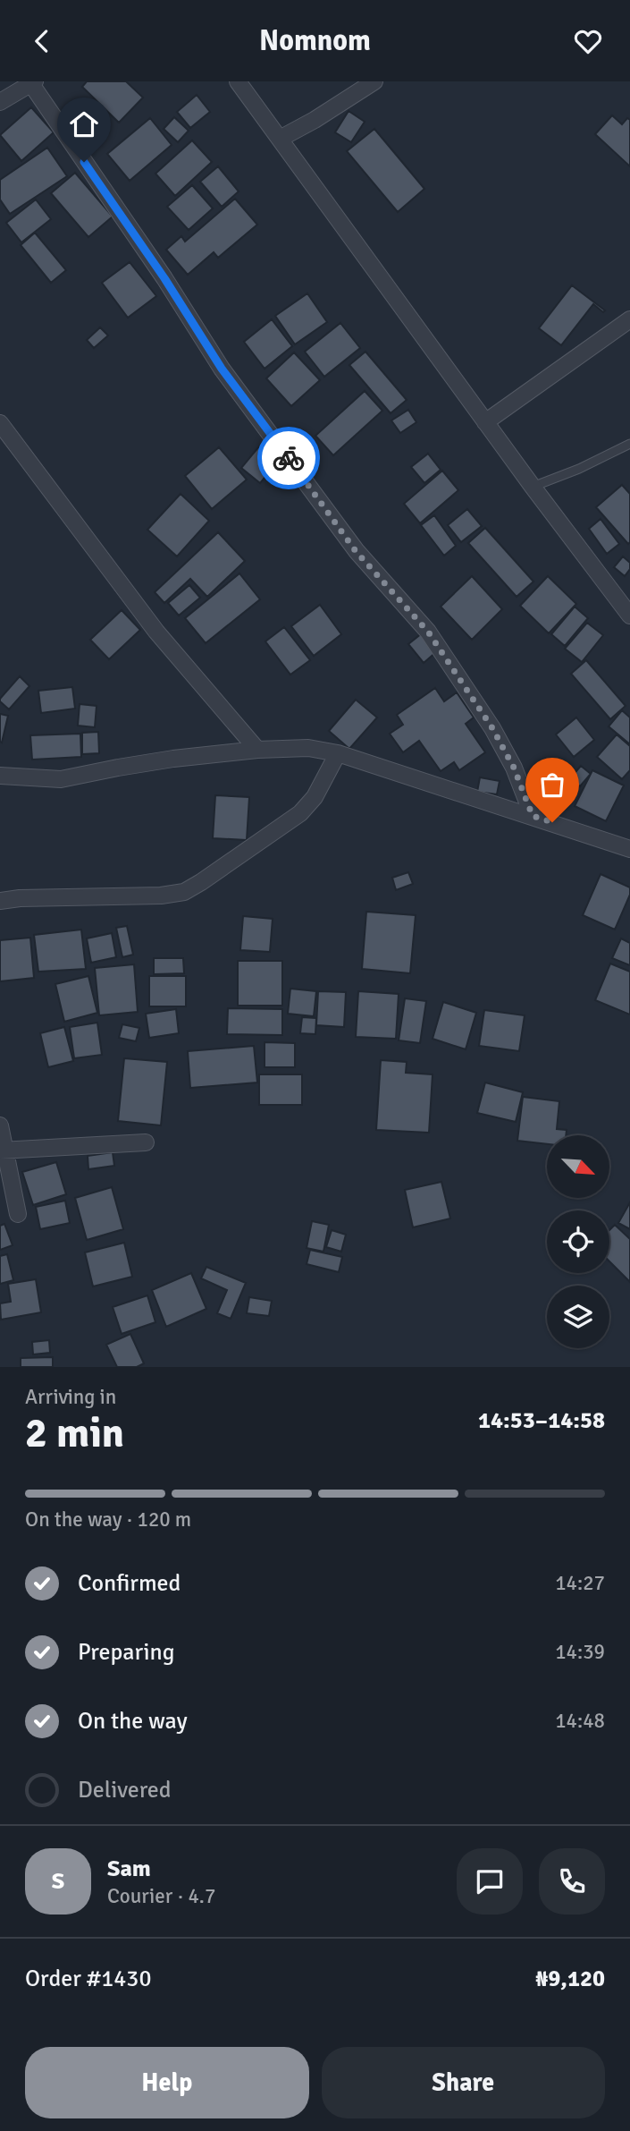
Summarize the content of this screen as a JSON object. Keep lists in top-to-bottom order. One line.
{"north":"bottom right","page":{"header":"Nomnom","heading":["2 min","Arriving in","14:53–14:58"],"panel":["Sam","Courier · 4.7","Order #1430","₦9,120"],"bar":"On the way · 120 m","list":[["Confirmed","14:27"],["Preparing","14:39"],["On the way","14:48"],"Delivered"],"round":"S","buttons":["Help","Share"]}}
